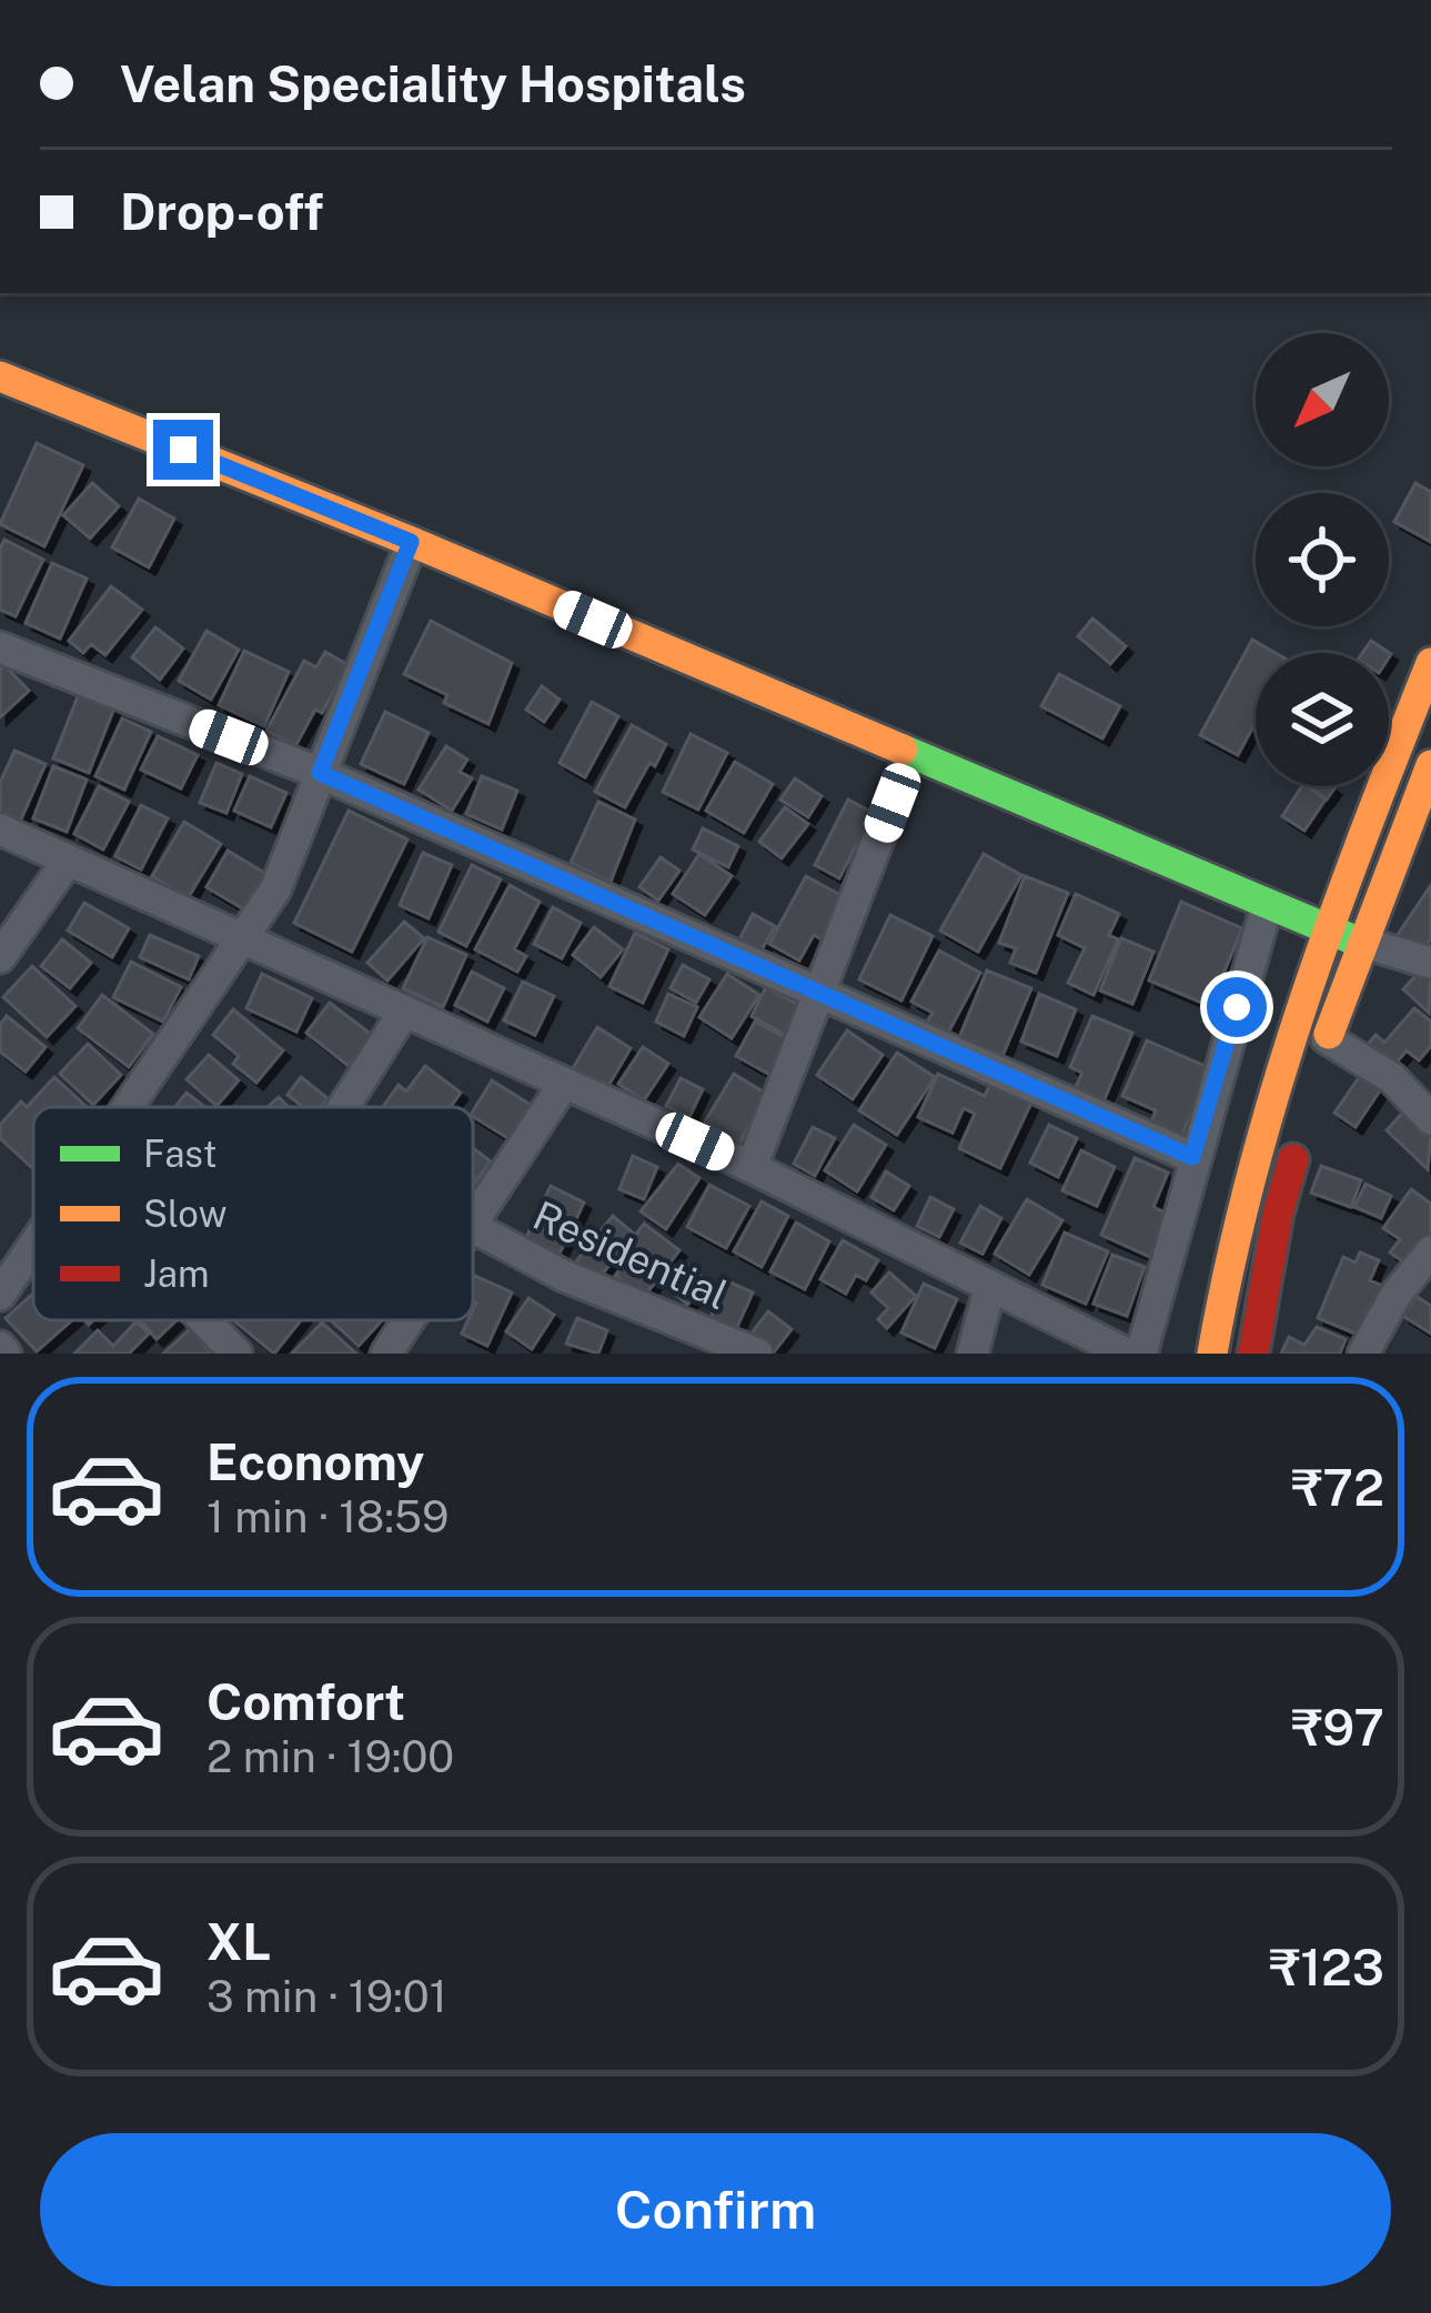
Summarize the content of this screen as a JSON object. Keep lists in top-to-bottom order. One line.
{"streets":{"street":["Residential"]},"legend":["Fast","Slow","Jam"],"north":"bottom left","page":{"banner":["Velan Speciality Hospitals","Drop-off"],"list":[{"name":"Economy","note":"1 min · 18:59","value":"₹72"},{"name":"Comfort","note":"2 min · 19:00","value":"₹97"},{"name":"XL","note":"3 min · 19:01","value":"₹123"}],"buttons":"Confirm"}}
